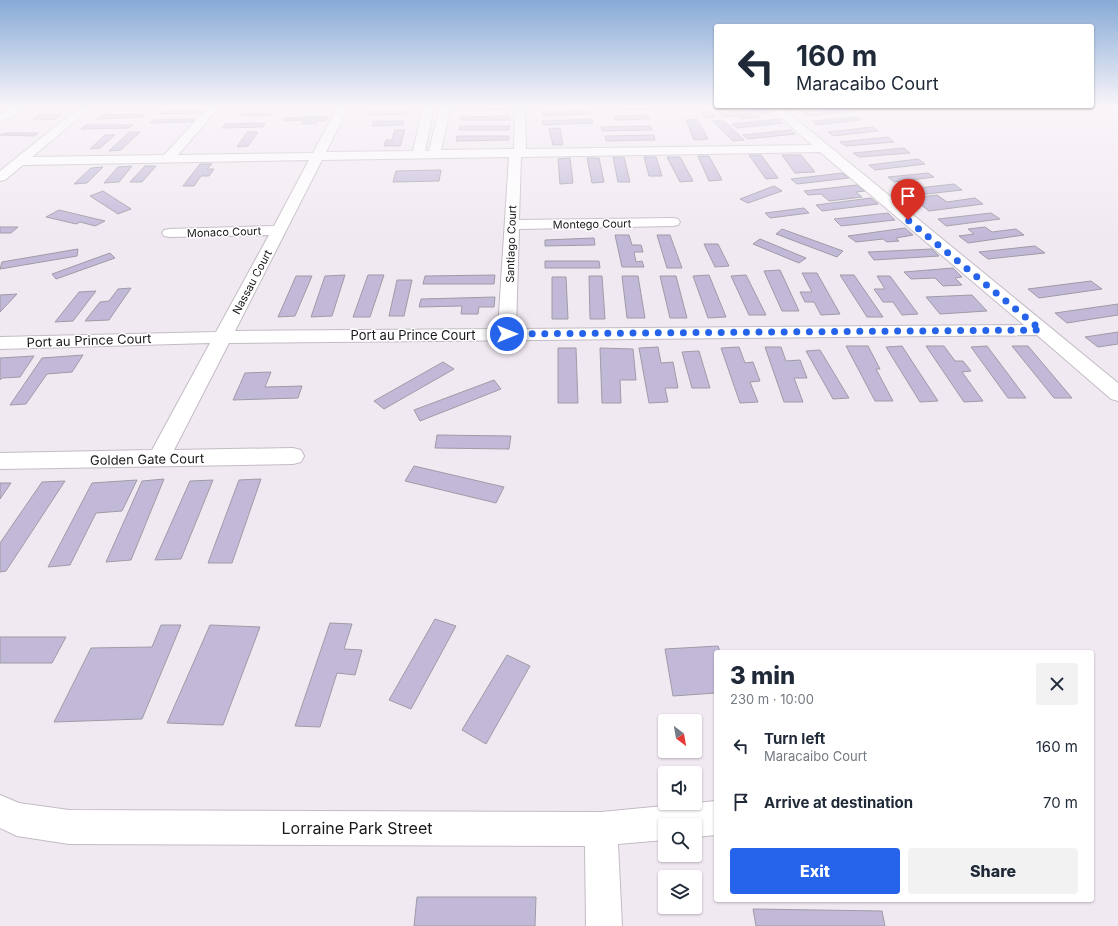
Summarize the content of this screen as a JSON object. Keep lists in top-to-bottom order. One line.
{"streets":{"street":["Montego Court","Monaco Court","Santiago Court","Nassau Court","Port au Prince Court","Golden Gate Court","Lorraine Park Street"]},"crossings":[["Montego Court","Santiago Court"],["Monaco Court","Nassau Court"],["Santiago Court","Port au Prince Court"],["Nassau Court","Port au Prince Court"],["Nassau Court","Golden Gate Court"]],"north":"bottom right","page":{"turn":["160 m","Maracaibo Court"],"heading":["3 min","230 m · 10:00"],"list":[{"name":"Turn left","note":"Maracaibo Court","value":"160 m"},{"name":"Arrive at destination","value":"70 m"}],"buttons":["Exit","Share"]}}
